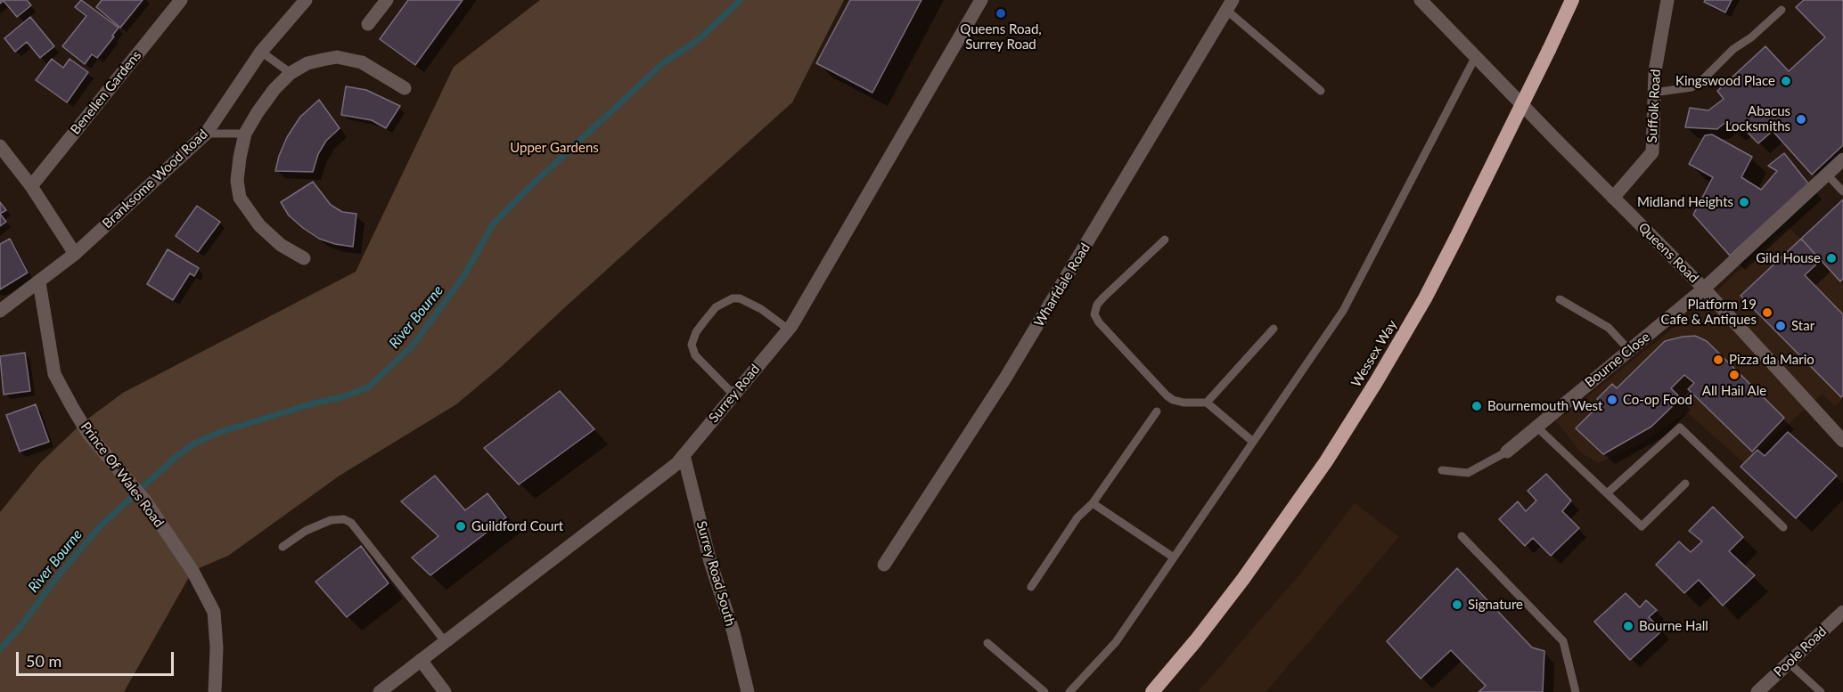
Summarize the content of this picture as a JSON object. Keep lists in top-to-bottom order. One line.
{"streets":{"highway":["Wessex Way"],"street":["Benellen Gardens","Suffolk Road","Branksome Wood Road","Queens Road","Wharfdale Road","Bourne Close","Surrey Road","Prince Of Wales Road","Surrey Road South","Poole Road"]},"crossings":[["Suffolk Road","Queens Road"],["Branksome Wood Road","Prince Of Wales Road"],["Queens Road","Bourne Close"],["Surrey Road","Surrey Road South"]],"water":["River Bourne"],"parks":["Upper Gardens"],"places":["Queens Road, Surrey Road","Kingswood Place","Abacus Locksmiths","Midland Heights","Gild House","Platform 19 Cafe & Antiques","Star","Pizza da Mario","All Hail Ale","Co-op Food","Bournemouth West","Guildford Court","Signature","Bourne Hall"],"scale_bar":"50 m"}
